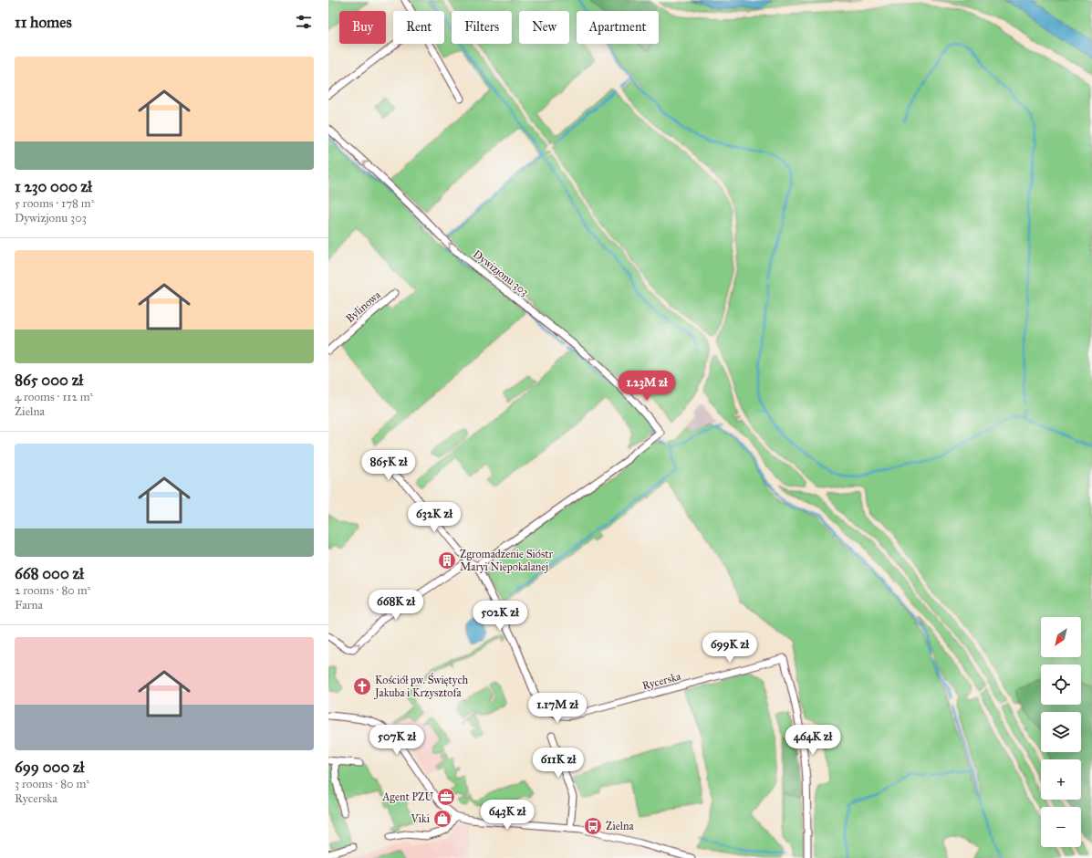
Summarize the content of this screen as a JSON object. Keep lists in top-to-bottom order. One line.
{"streets":{"street":["Dywizjonu 303","Bylinowa","Rycerska"]},"crossings":[["Dywizjonu 303","Rycerska"]],"places":{"building":["Zgromadzenie Sióstr Maryi Niepokalanej"],"church":["Kościół pw. Świętych Jakuba i Krzysztofa"],"office":["Agent PZU"],"shop":["Viki"],"bus stop":["Zielna"]},"north":"bottom left","page":{"heading":"11 homes","chip":["Buy","Rent","Filters","New","Apartment"],"list":[{"name":"1 230 000 zł","note":"5 rooms · 178 m² · Dywizjonu 303"},{"name":"865 000 zł","note":"4 rooms · 112 m² · Zielna"},{"name":"668 000 zł","note":"2 rooms · 80 m² · Farna"},{"name":"699 000 zł","note":"3 rooms · 80 m² · Rycerska"}],"price":["1.23M zł","865K zł","632K zł","668K zł","502K zł","699K zł","1.17M zł","507K zł","464K zł","611K zł","643K zł"],"map_buttons":["+","−"]}}
